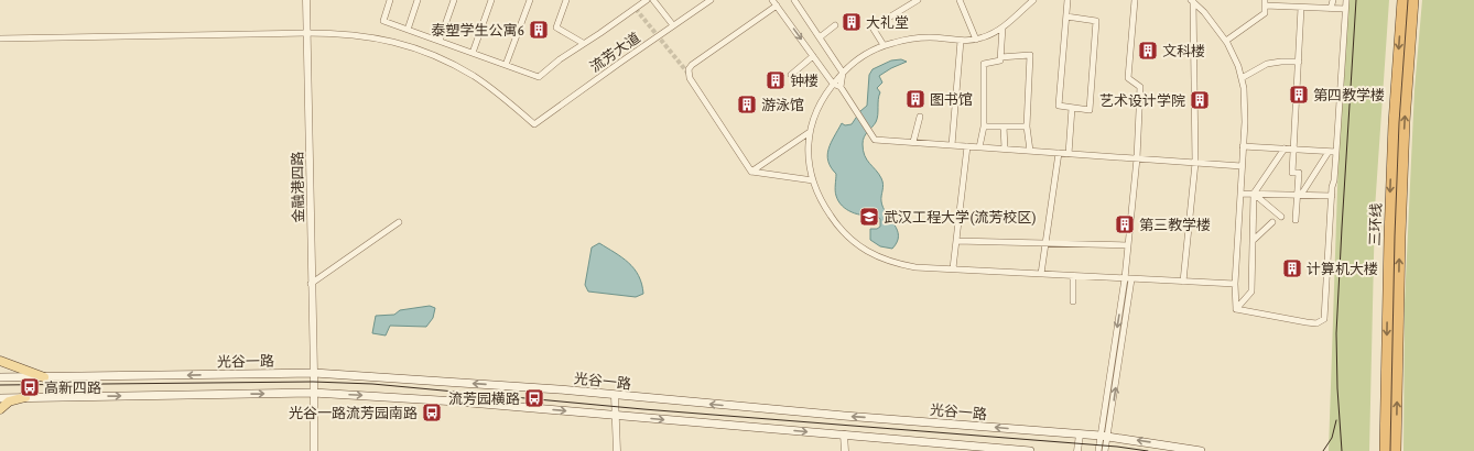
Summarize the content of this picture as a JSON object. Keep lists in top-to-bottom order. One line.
{"streets":{"highway":["三环线"],"main road":["光谷一路"],"street":["流芳大道","金融港四路"]},"crossings":[["流芳大道","金融港四路"],["金融港四路","光谷一路"]],"places":{"building":["大礼堂","泰塑学生公寓6","文科楼","钟楼","第四教学楼","图书馆","艺术设计学院","游泳馆","第三教学楼","计算机大楼"],"school or university":["武汉工程大学(流芳校区)"],"bus stop":["高新四路","流芳园横路","光谷一路流芳园南路"]}}
